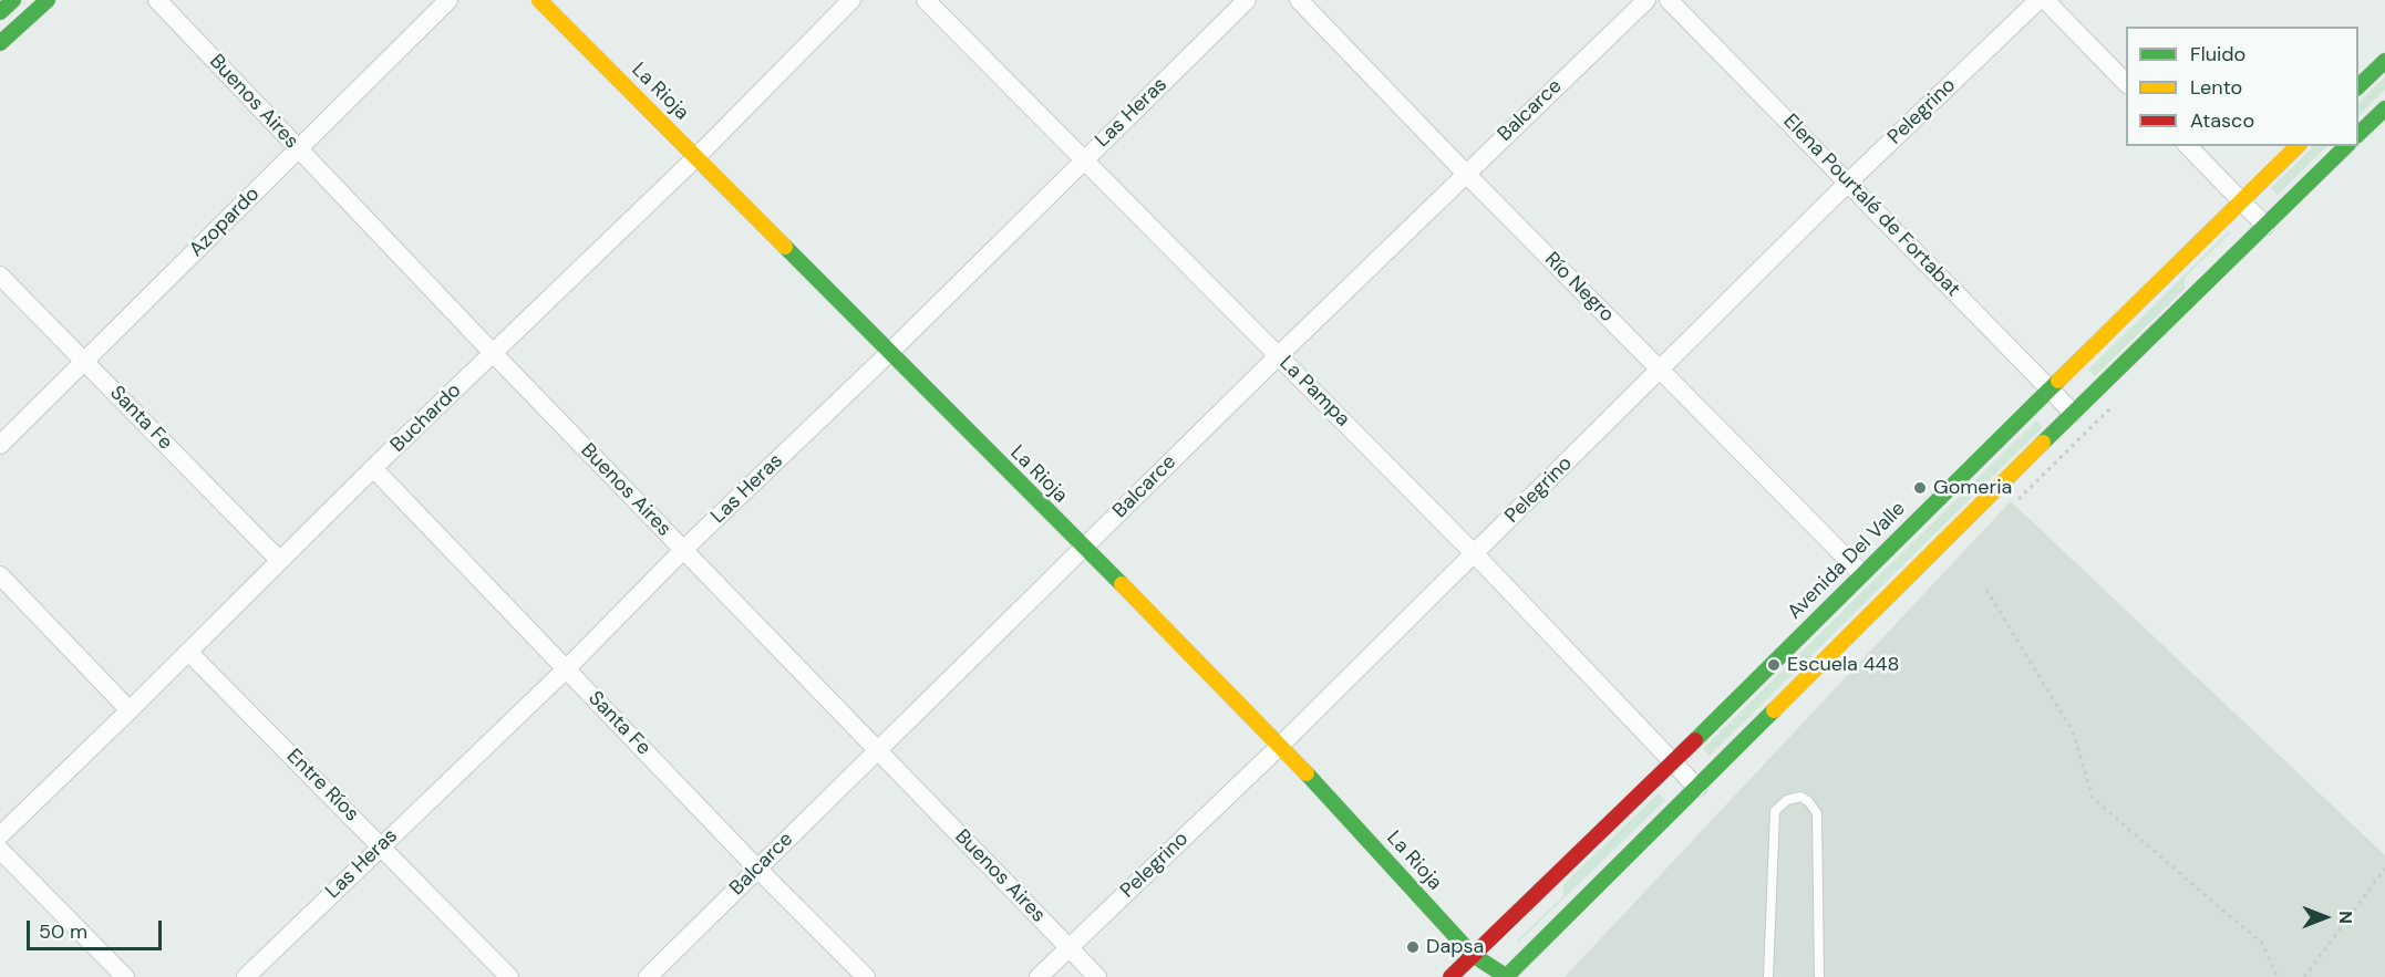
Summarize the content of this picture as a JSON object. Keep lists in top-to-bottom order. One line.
{"streets":{"main road":["La Rioja","Avenida Del Valle"],"street":["Buenos Aires","Balcarce","Pelegrino","Las Heras","Elena Pourtalé de Fortabat","Azopardo","Río Negro","La Pampa","Santa Fe","Buchardo","Entre Ríos"]},"crossings":[["La Rioja","Balcarce"],["La Rioja","Pelegrino"],["La Rioja","Las Heras"],["La Rioja","Buchardo"],["La Rioja","Avenida Del Valle"],["Buenos Aires","Balcarce"],["Buenos Aires","Pelegrino"],["Buenos Aires","Las Heras"],["Buenos Aires","Azopardo"],["Buenos Aires","Buchardo"],["Balcarce","Río Negro"],["Balcarce","La Pampa"],["Balcarce","Santa Fe"],["Pelegrino","Elena Pourtalé de Fortabat"],["Pelegrino","Río Negro"],["Pelegrino","La Pampa"],["Las Heras","La Pampa"],["Las Heras","Santa Fe"],["Las Heras","Entre Ríos"],["Elena Pourtalé de Fortabat","Avenida Del Valle"],["Azopardo","Santa Fe"],["Río Negro","Avenida Del Valle"],["La Pampa","Avenida Del Valle"],["Santa Fe","Buchardo"],["Buchardo","Entre Ríos"]],"places":["Gomeria","Escuela 448","Dapsa"],"legend":["Fluido","Lento","Atasco"],"scale_bar":"50 m","north":"right"}
